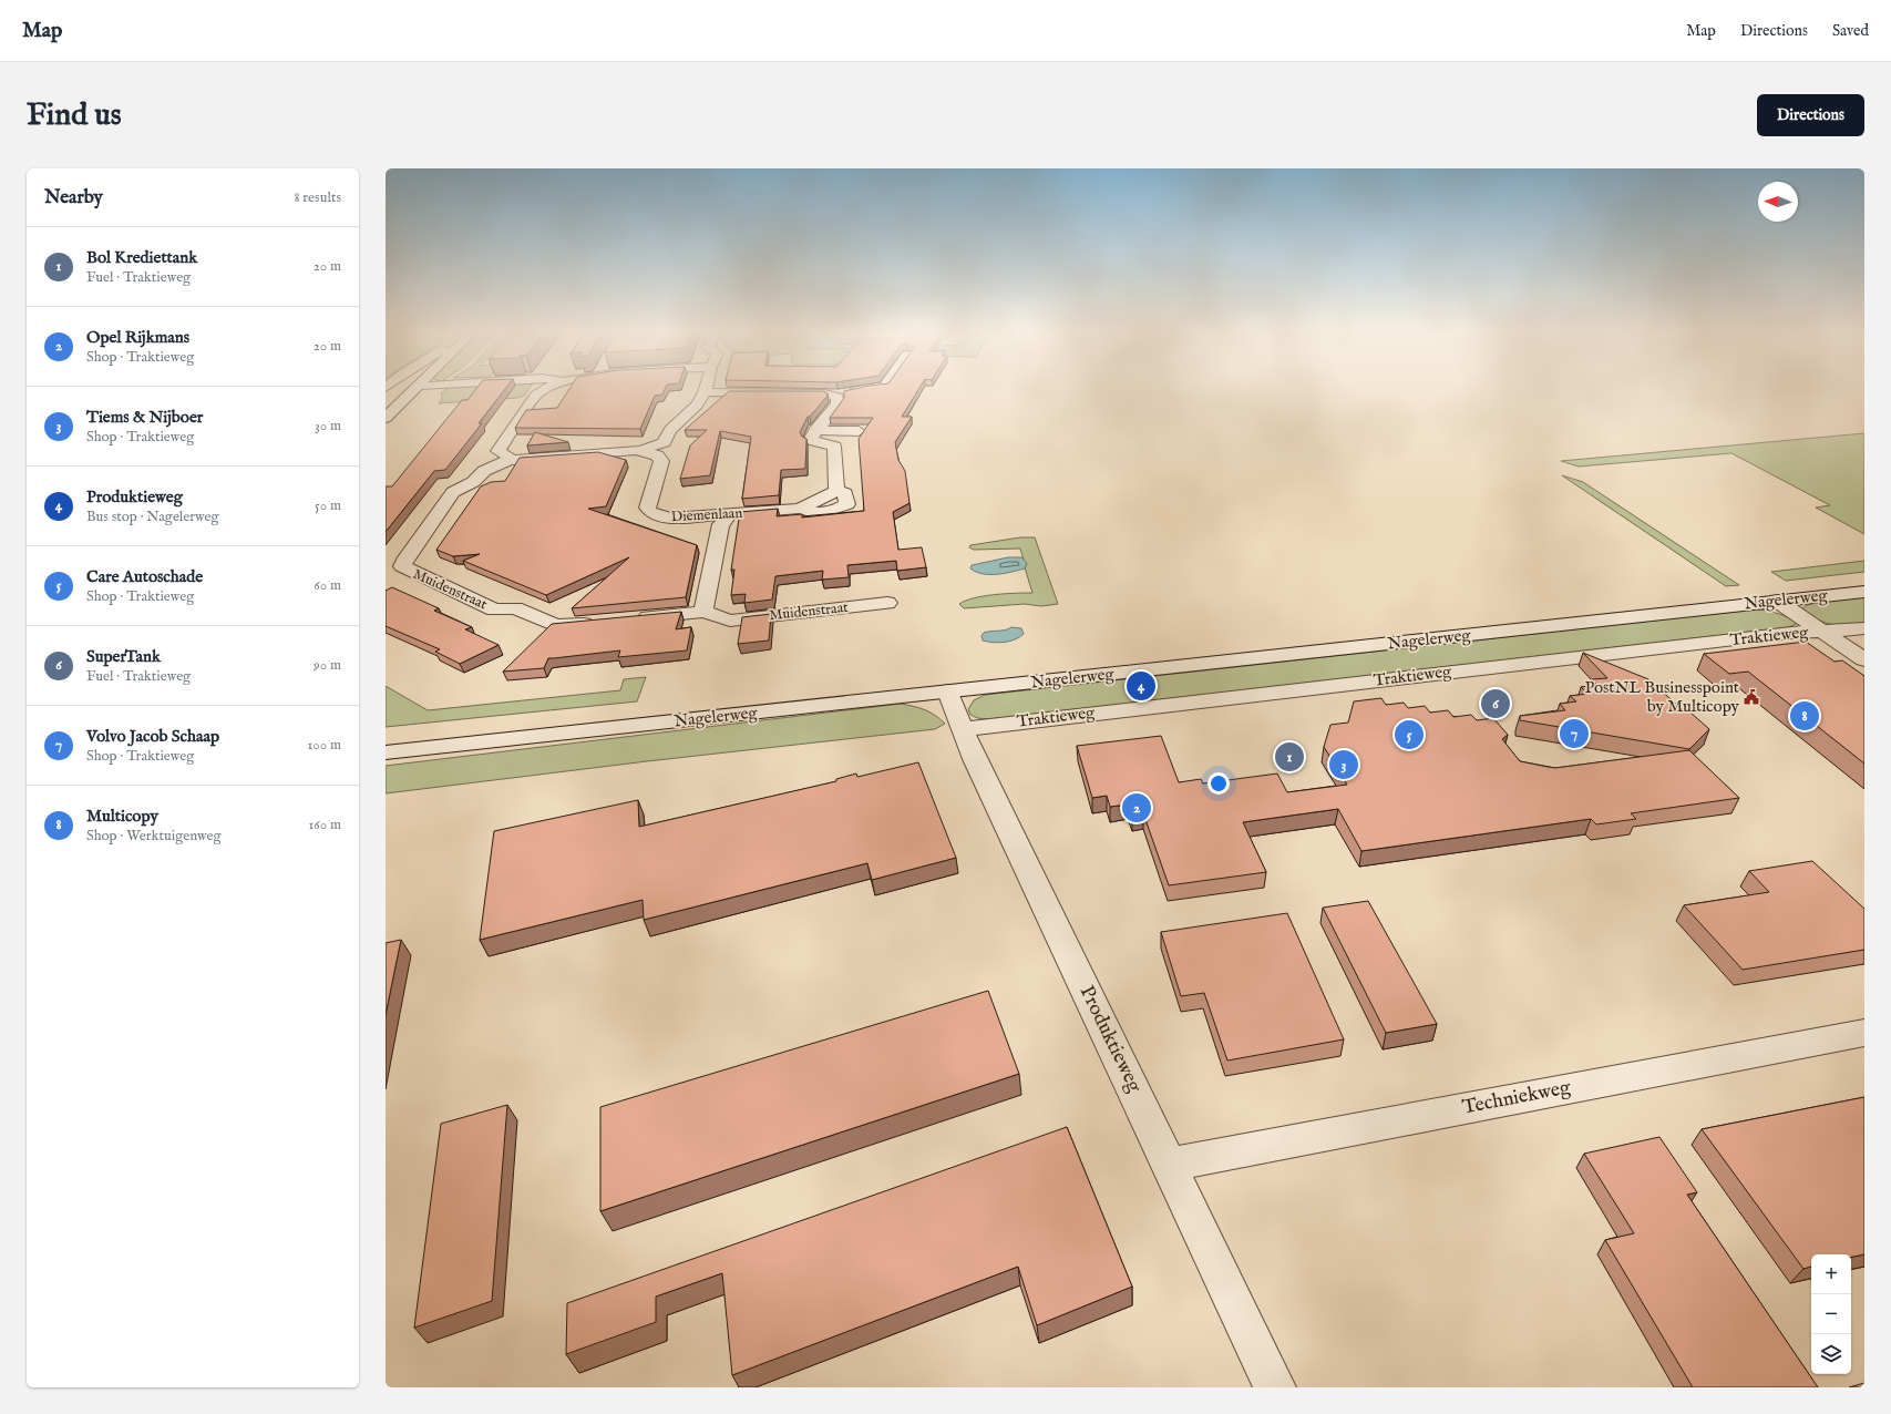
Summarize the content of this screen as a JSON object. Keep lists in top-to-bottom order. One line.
{"streets":{"street":["Diemenlaan","Muidenstraat","Nagelerweg","Traktieweg","Produktieweg","Techniekweg"]},"crossings":[["Diemenlaan","Muidenstraat"],["Nagelerweg","Produktieweg"],["Traktieweg","Produktieweg"],["Produktieweg","Techniekweg"]],"places":{"public building":["PostNL Businesspoint by Multicopy"]},"north":"left","page":{"header":"Map","nav":["Map","Directions","Saved"],"buttons":"Directions","title":"Find us","heading":["Nearby","8 results"],"list":[{"mark":"1","name":"Bol Krediettank","note":"Fuel · Traktieweg","value":"20 m"},{"mark":"2","name":"Opel Rijkmans","note":"Shop · Traktieweg","value":"20 m"},{"mark":"3","name":"Tiems & Nijboer","note":"Shop · Traktieweg","value":"30 m"},{"mark":"4","name":"Produktieweg","note":"Bus stop · Nagelerweg","value":"50 m"},{"mark":"5","name":"Care Autoschade","note":"Shop · Traktieweg","value":"60 m"},{"mark":"6","name":"SuperTank","note":"Fuel · Traktieweg","value":"90 m"},{"mark":"7","name":"Volvo Jacob Schaap","note":"Shop · Traktieweg","value":"100 m"},{"mark":"8","name":"Multicopy","note":"Shop · Werktuigenweg","value":"160 m"}],"pins":["4","6","8","7","5","1","3","2"],"map_buttons":["+","−"]}}
